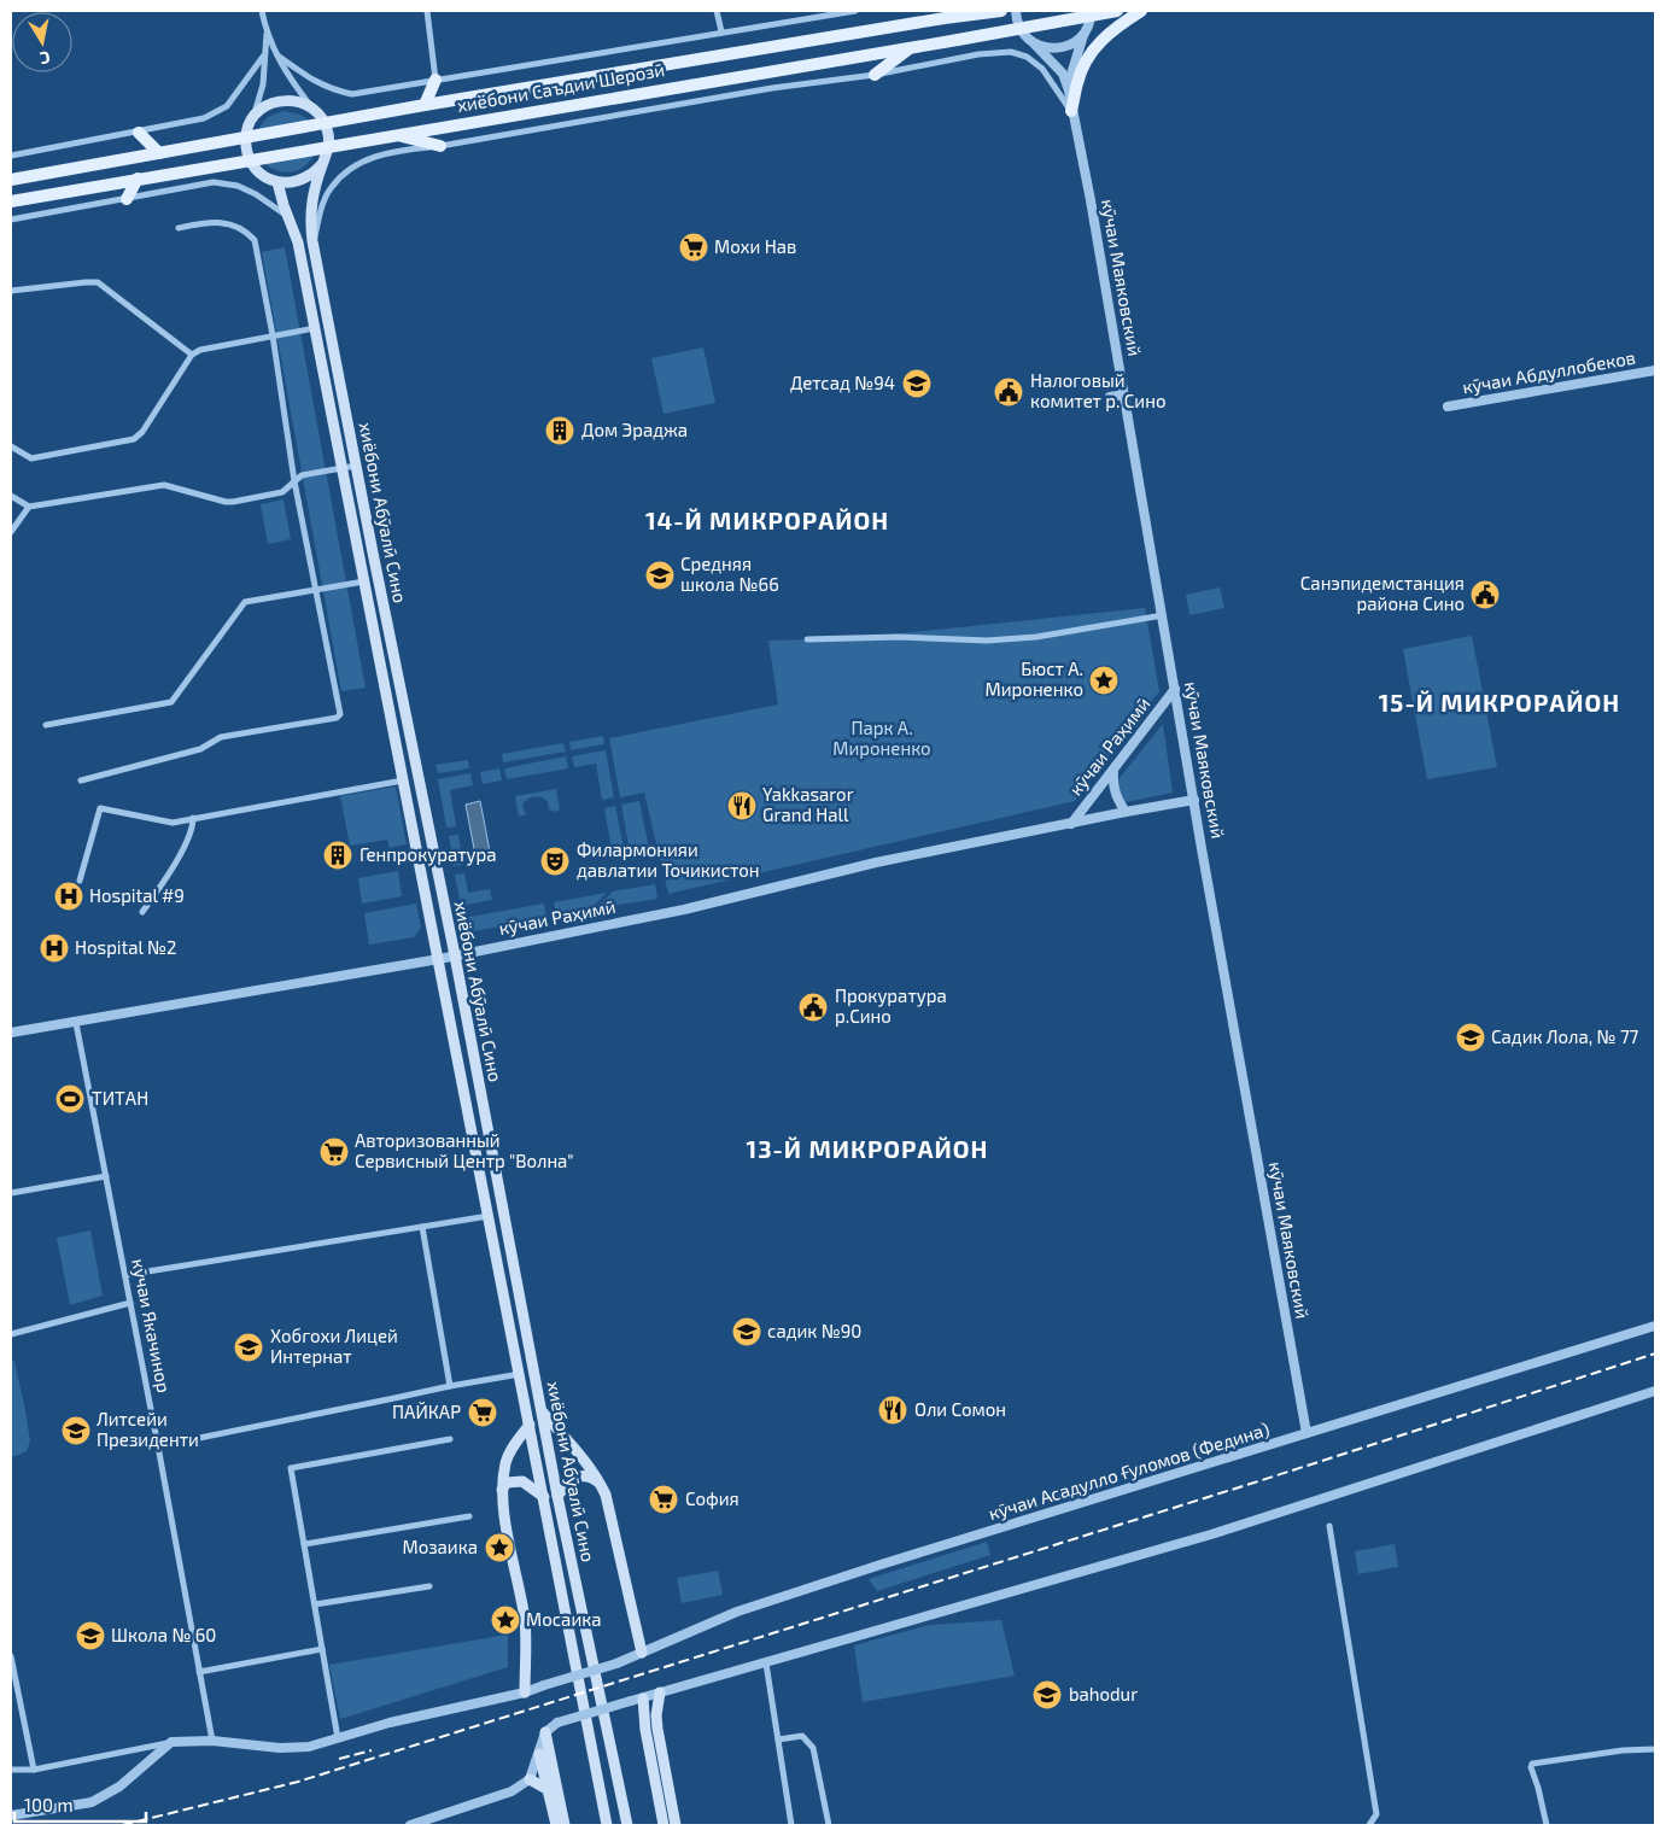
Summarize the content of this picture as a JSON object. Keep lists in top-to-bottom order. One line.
{"streets":{"main road":["хиёбони Саъдии Шерозӣ","хиёбони Абӯалӣ Сино"],"street":["кӯчаи Маяковский","кӯчаи Абдуллобеков","кӯчаи Раҳимӣ","кӯчаи Якачинор","кӯчаи Асадулло Ғуломов (Федина)"]},"crossings":[["хиёбони Саъдии Шерозӣ","кӯчаи Маяковский"],["хиёбони Саъдии Шерозӣ","хиёбони Абӯалӣ Сино"],["кӯчаи Маяковский","кӯчаи Раҳимӣ"],["кӯчаи Маяковский","кӯчаи Асадулло Ғуломов (Федина)"],["хиёбони Абӯалӣ Сино","кӯчаи Раҳимӣ"],["кӯчаи Раҳимӣ","кӯчаи Якачинор"]],"districts":["14-Й МИКРОРАЙОН","15-Й МИКРОРАЙОН","13-Й МИКРОРАЙОН"],"parks":["Парк А. Мироненко"],"places":{"supermarket":["Мохи Нав","Авторизованный Сервисный Центр \"Волна\"","ПАЙКАР","София"],"school or university":["Детсад №94","Средняя школа №66","Садик Лола, № 77","садик №90","Хобгохи Лицей Интернат","Литсейи Президенти","Школа № 60","bahodur"],"public building":["Налоговый комитет р. Сино","Санэпидемстанция района Сино","Прокуратура р.Сино"],"building":["Дом Эраджа","Генпрокуратура"],"place":["Бюст А. Мироненко","Мозаика","Мосаика"],"restaurant":["Yakkasaror Grand Hall","Оли Сомон"],"theatre":["Филармонияи давлатии Точикистон"],"hospital":["Hospital #9","Hospital №2"],"sports":["ТИТАН"]},"scale_bar":"100 m","north":"bottom"}
